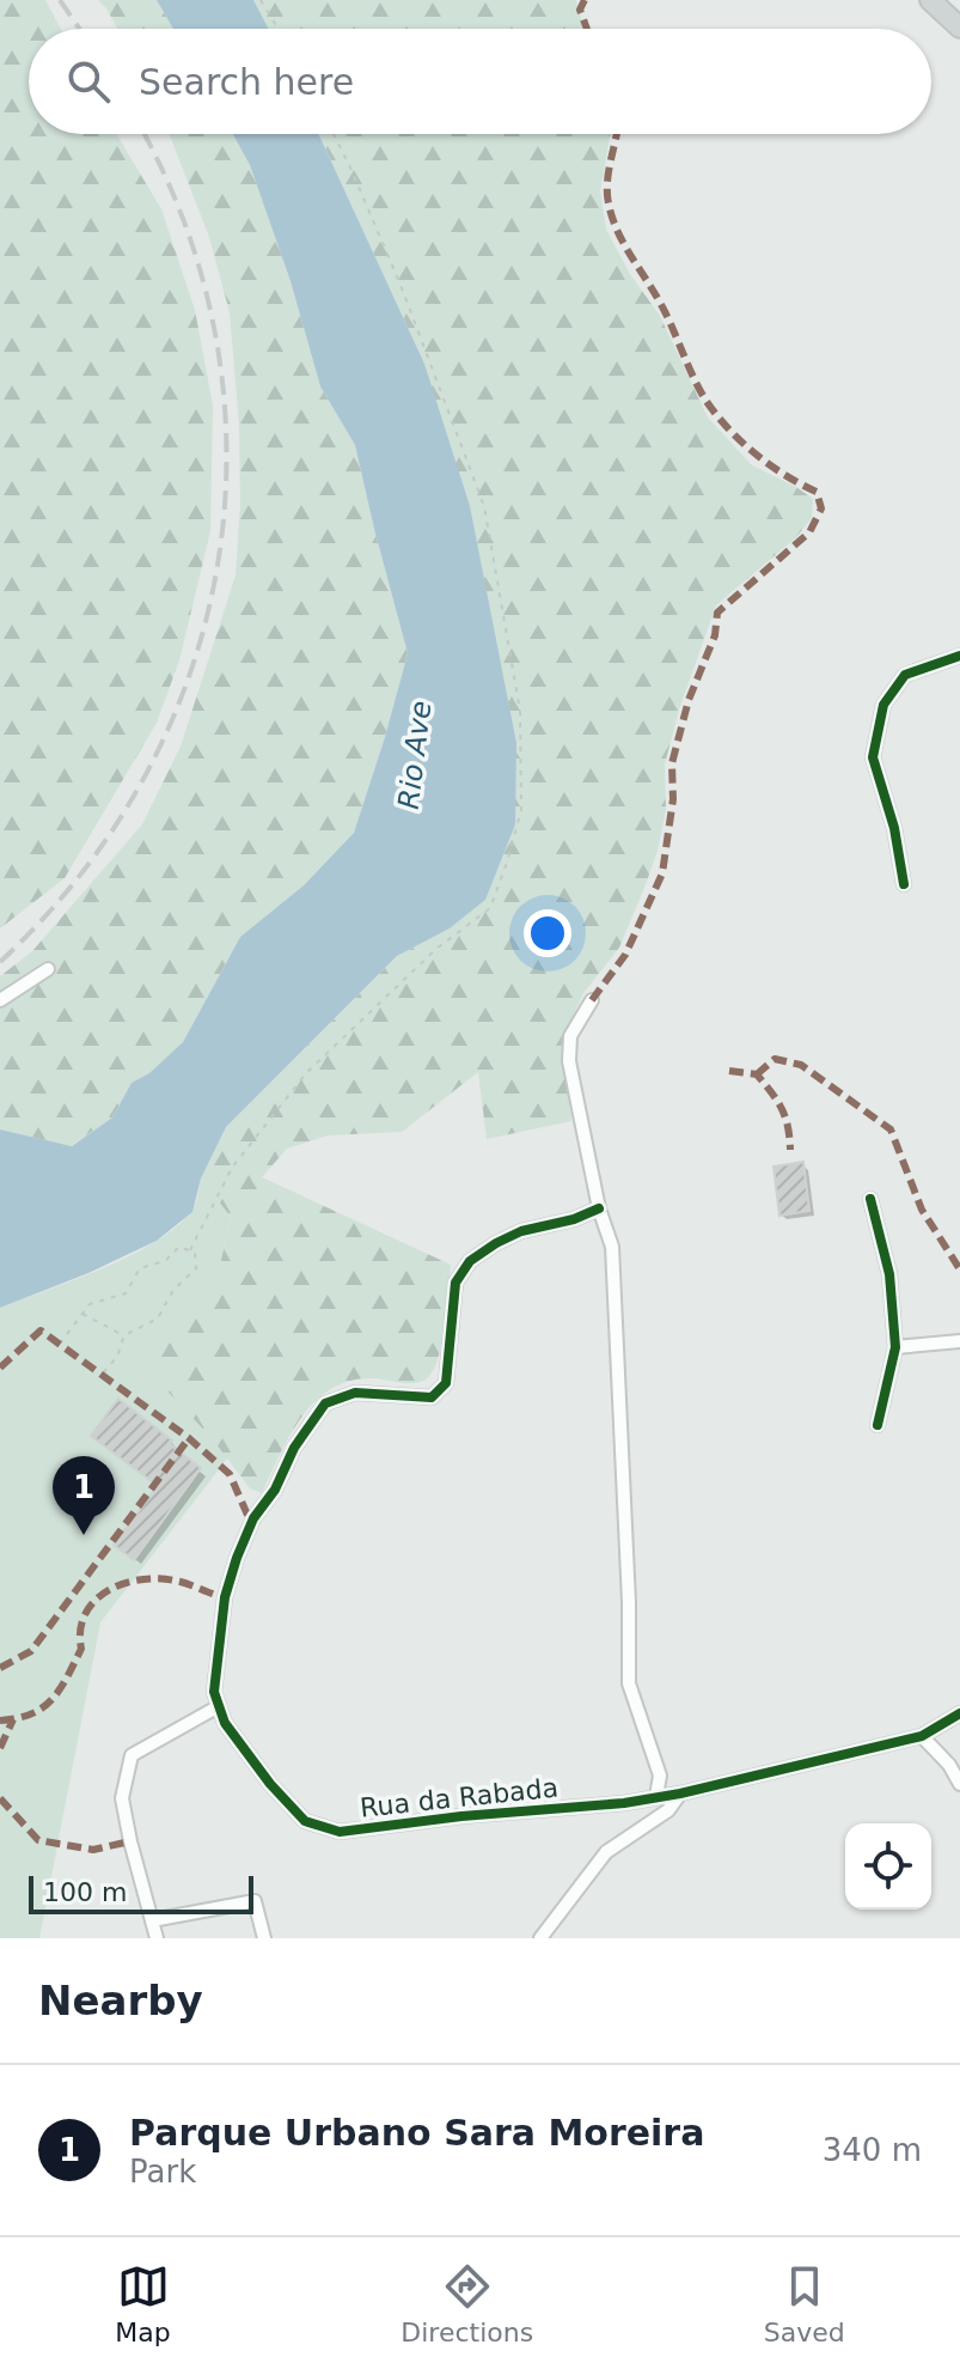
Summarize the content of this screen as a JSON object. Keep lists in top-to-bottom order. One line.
{"streets":{"street":["Rua da Rabada"]},"water":["Rio Ave"],"scale_bar":"100 m","page":{"search":"Search here","pins":"1","scale":"100 m","heading":"Nearby","list":[{"mark":"1","name":"Parque Urbano Sara Moreira","note":"Park","value":"340 m"}],"nav":["Map","Directions","Saved"]}}
